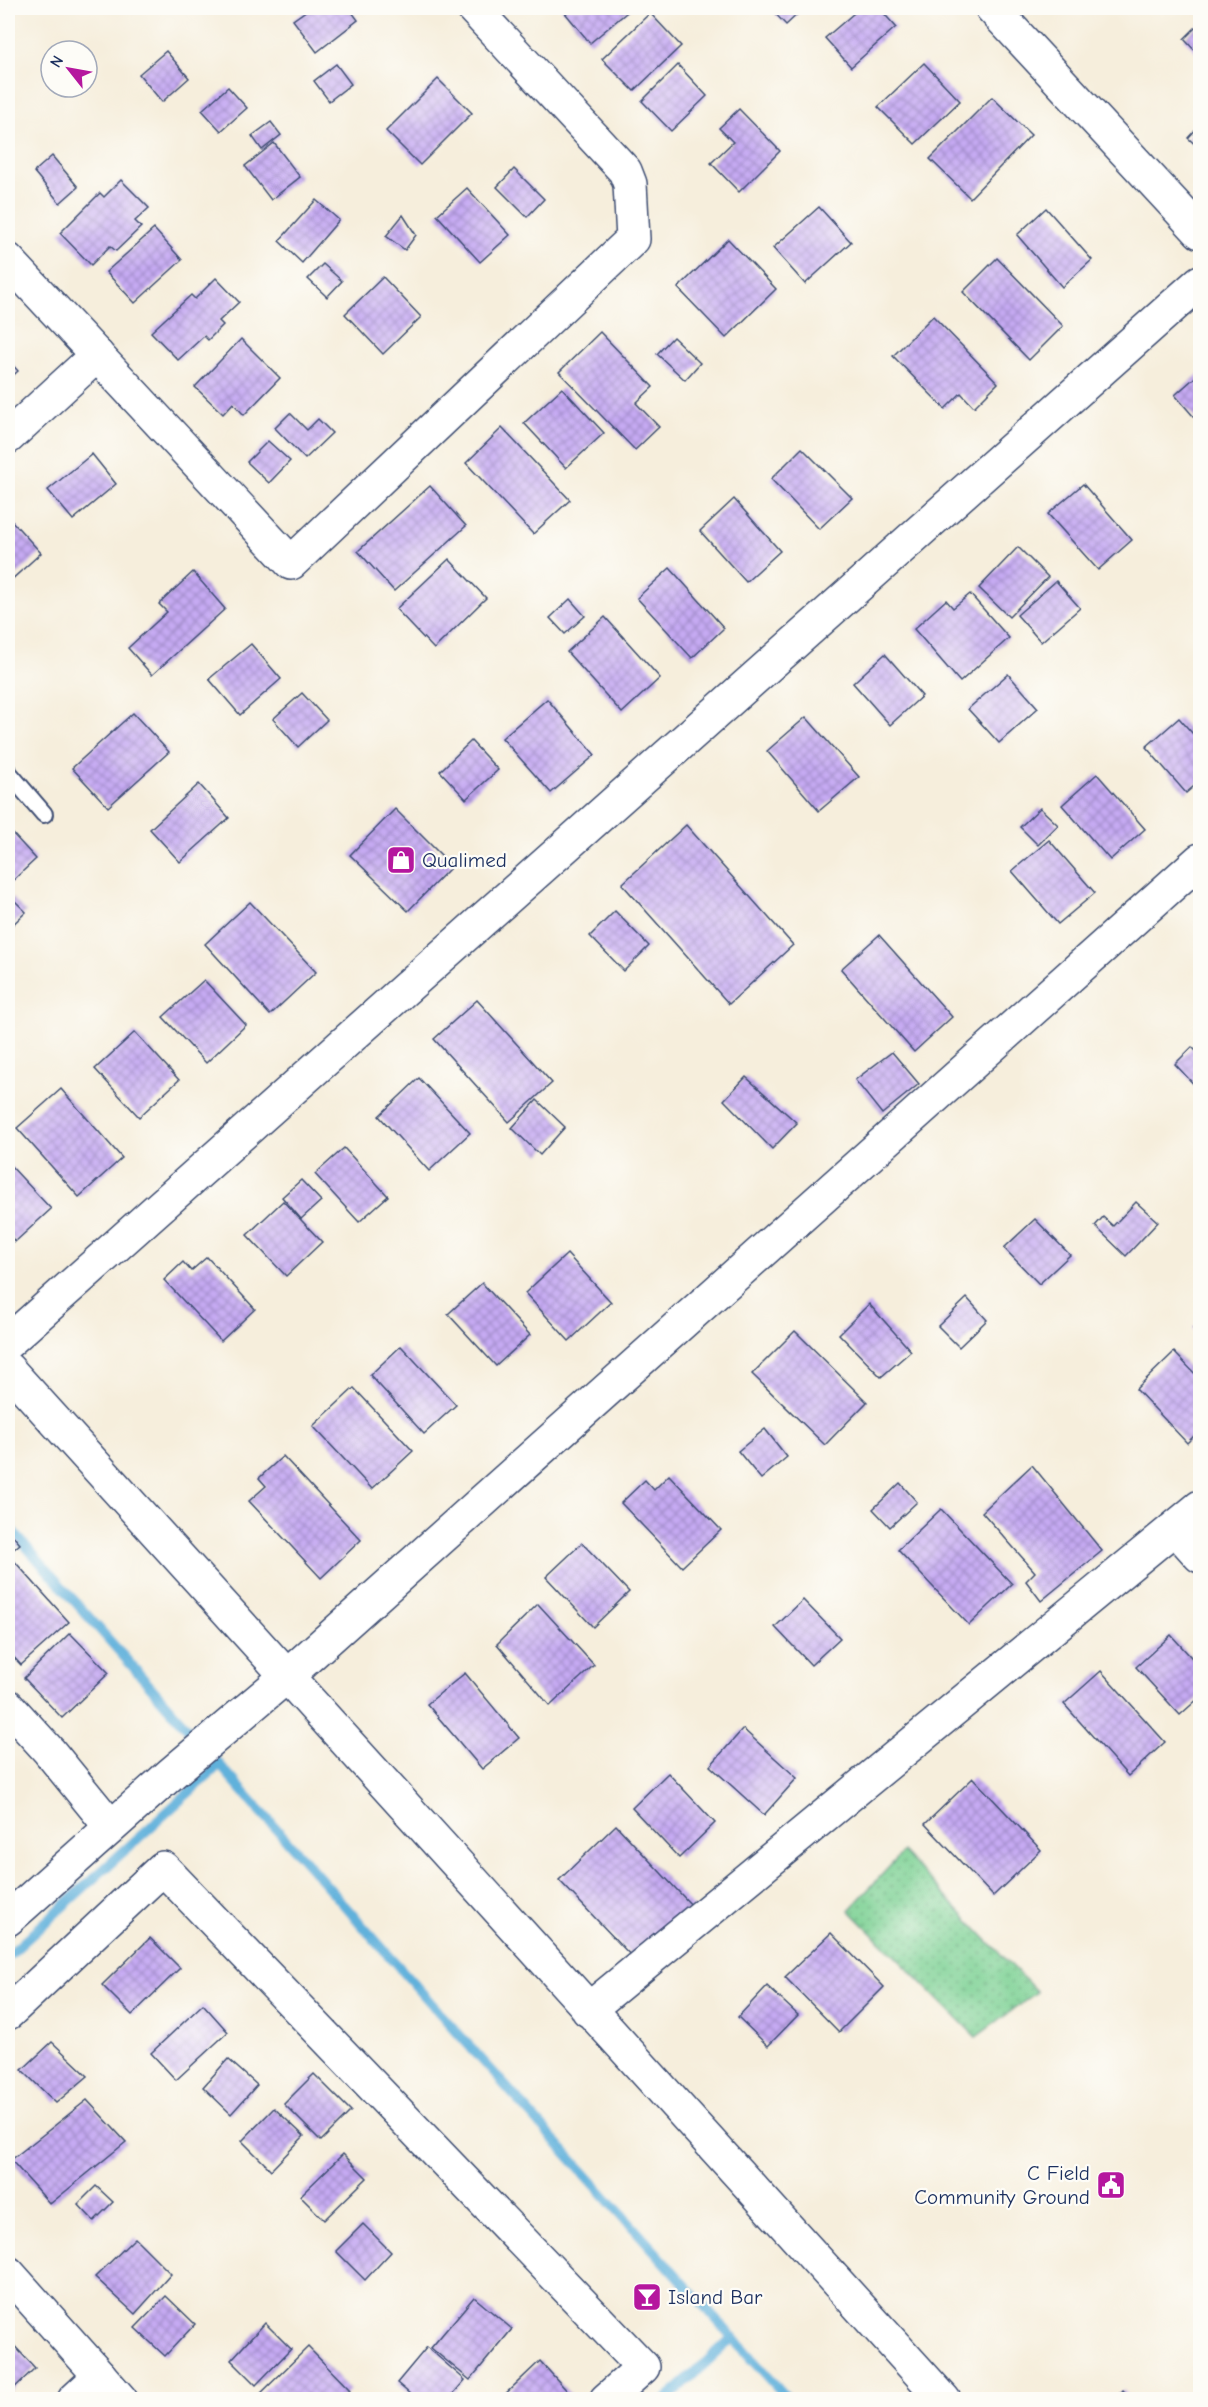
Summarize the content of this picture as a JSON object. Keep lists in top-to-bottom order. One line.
{"places":{"shop":["Qualimed"],"public building":["C Field Community Ground"],"bar":["Island Bar"]},"north":"top left"}
